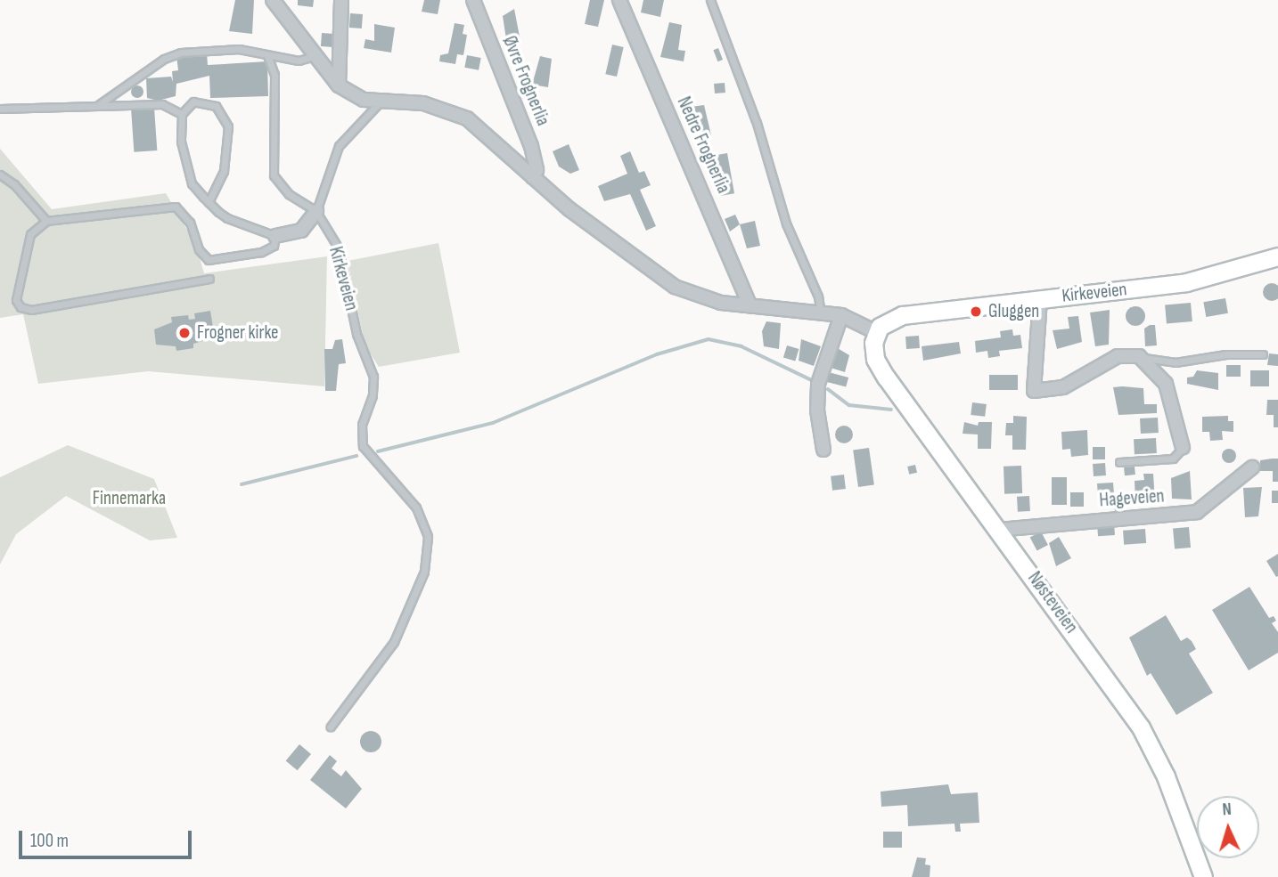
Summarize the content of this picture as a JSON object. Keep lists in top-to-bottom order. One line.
{"streets":{"main road":["Kirkeveien","Nøsteveien"],"street":["Øvre Frognerlia","Nedre Frognerlia","Hageveien"]},"crossings":[["Kirkeveien","Nøsteveien"],["Hageveien","Nøsteveien"]],"parks":["Finnemarka"],"places":["Gluggen","Frogner kirke"],"scale_bar":"100 m","north":"top"}
